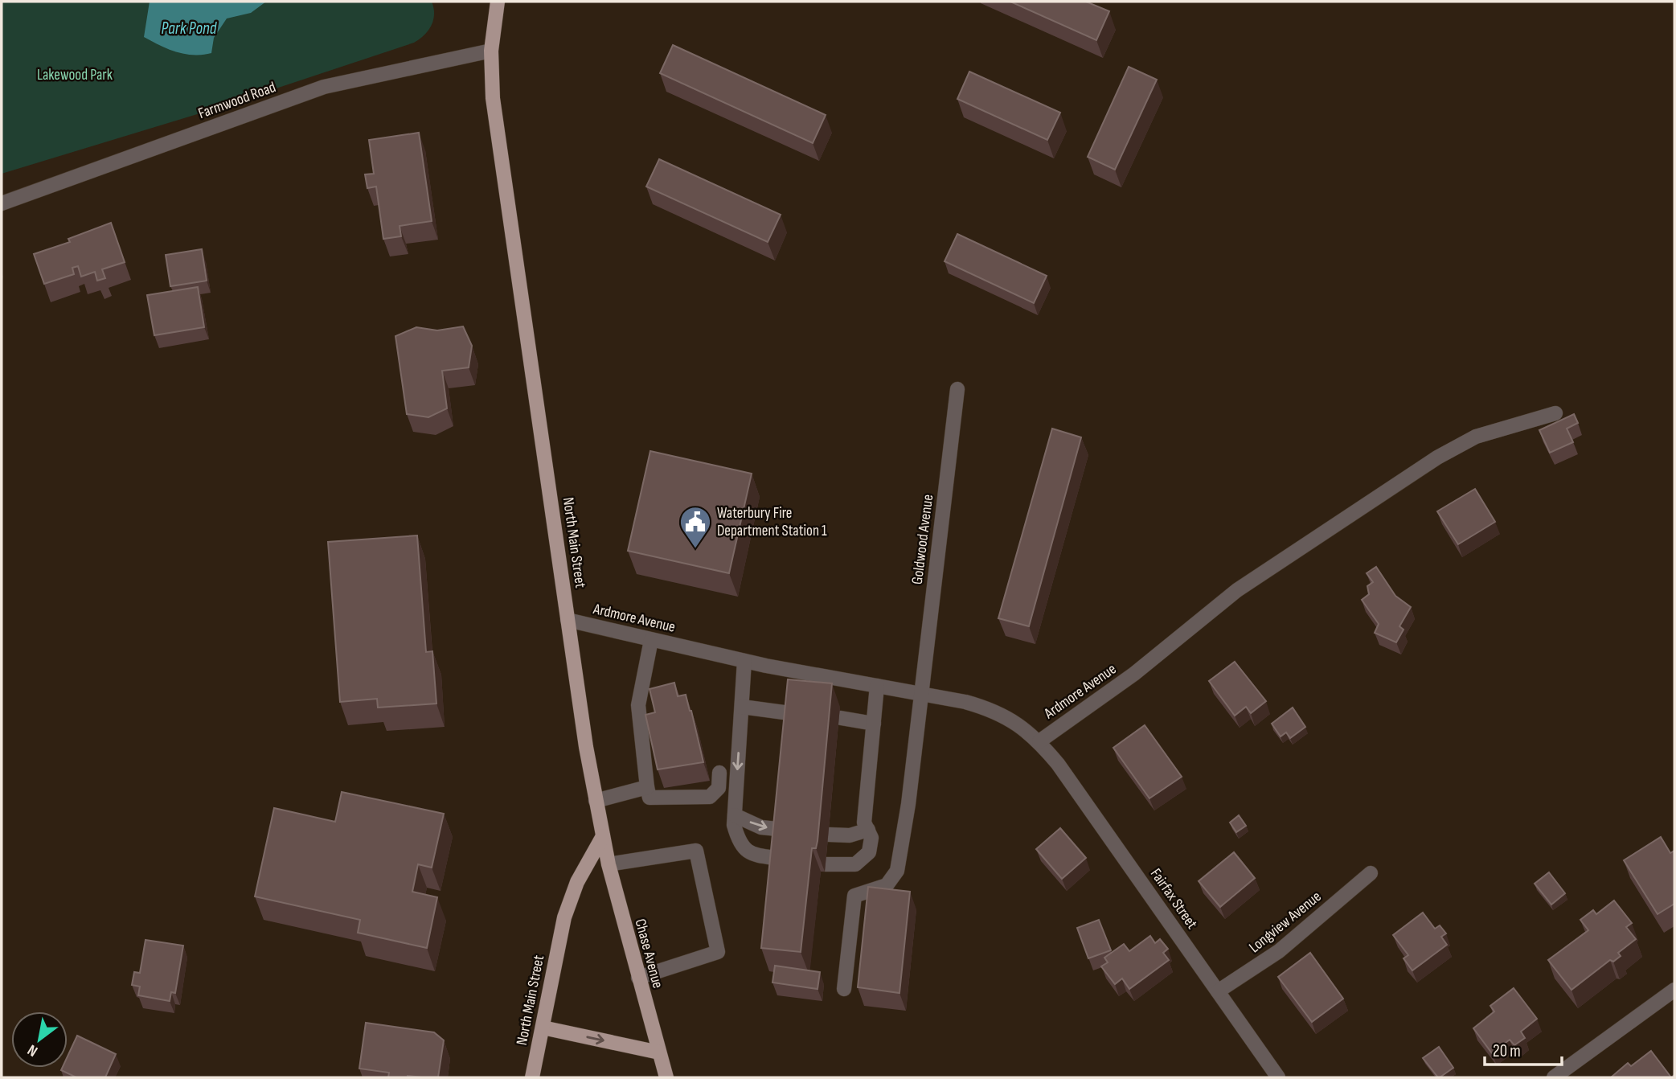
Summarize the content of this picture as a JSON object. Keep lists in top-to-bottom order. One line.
{"streets":{"main road":["North Main Street","Chase Avenue"],"street":["Farmwood Road","Goldwood Avenue","Ardmore Avenue","Fairfax Street","Longview Avenue"]},"crossings":[["Farmwood Road","North Main Street"],["Goldwood Avenue","Ardmore Avenue"],["North Main Street","Ardmore Avenue"],["North Main Street","Chase Avenue"],["Ardmore Avenue","Fairfax Street"],["Fairfax Street","Longview Avenue"]],"water":["Park Pond"],"parks":["Lakewood Park"],"places":{"public building":["Waterbury Fire Department Station 1"]},"scale_bar":"20 m","north":"bottom left"}
